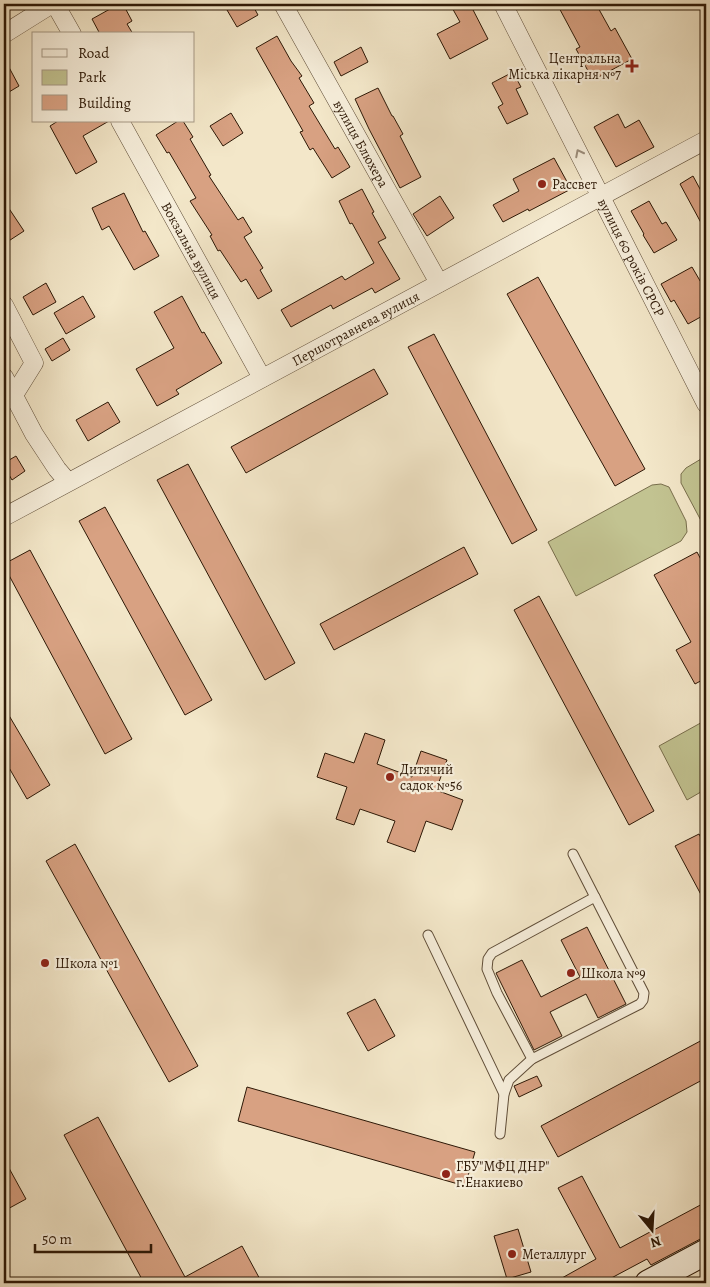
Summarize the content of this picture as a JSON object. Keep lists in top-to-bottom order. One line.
{"streets":{"street":["вулиця Блюхера","Вокзальна вулиця","вулиця 60 років СРСР","Першотравнева вулиця"]},"crossings":[["вулиця Блюхера","Першотравнева вулиця"],["Вокзальна вулиця","Першотравнева вулиця"],["вулиця 60 років СРСР","Першотравнева вулиця"]],"one_way":["вулиця 60 років СРСР"],"places":{"health":["Центральна Міська лікарня №7"],"other":["Рассвет","Дитячий садок №56","Школа №1","Школа №9","ГБУ\"МФЦ ДНР\" г.Енакиево","Металлург"]},"legend":["Road","Park","Building"],"scale_bar":"50 m","north":"bottom"}
